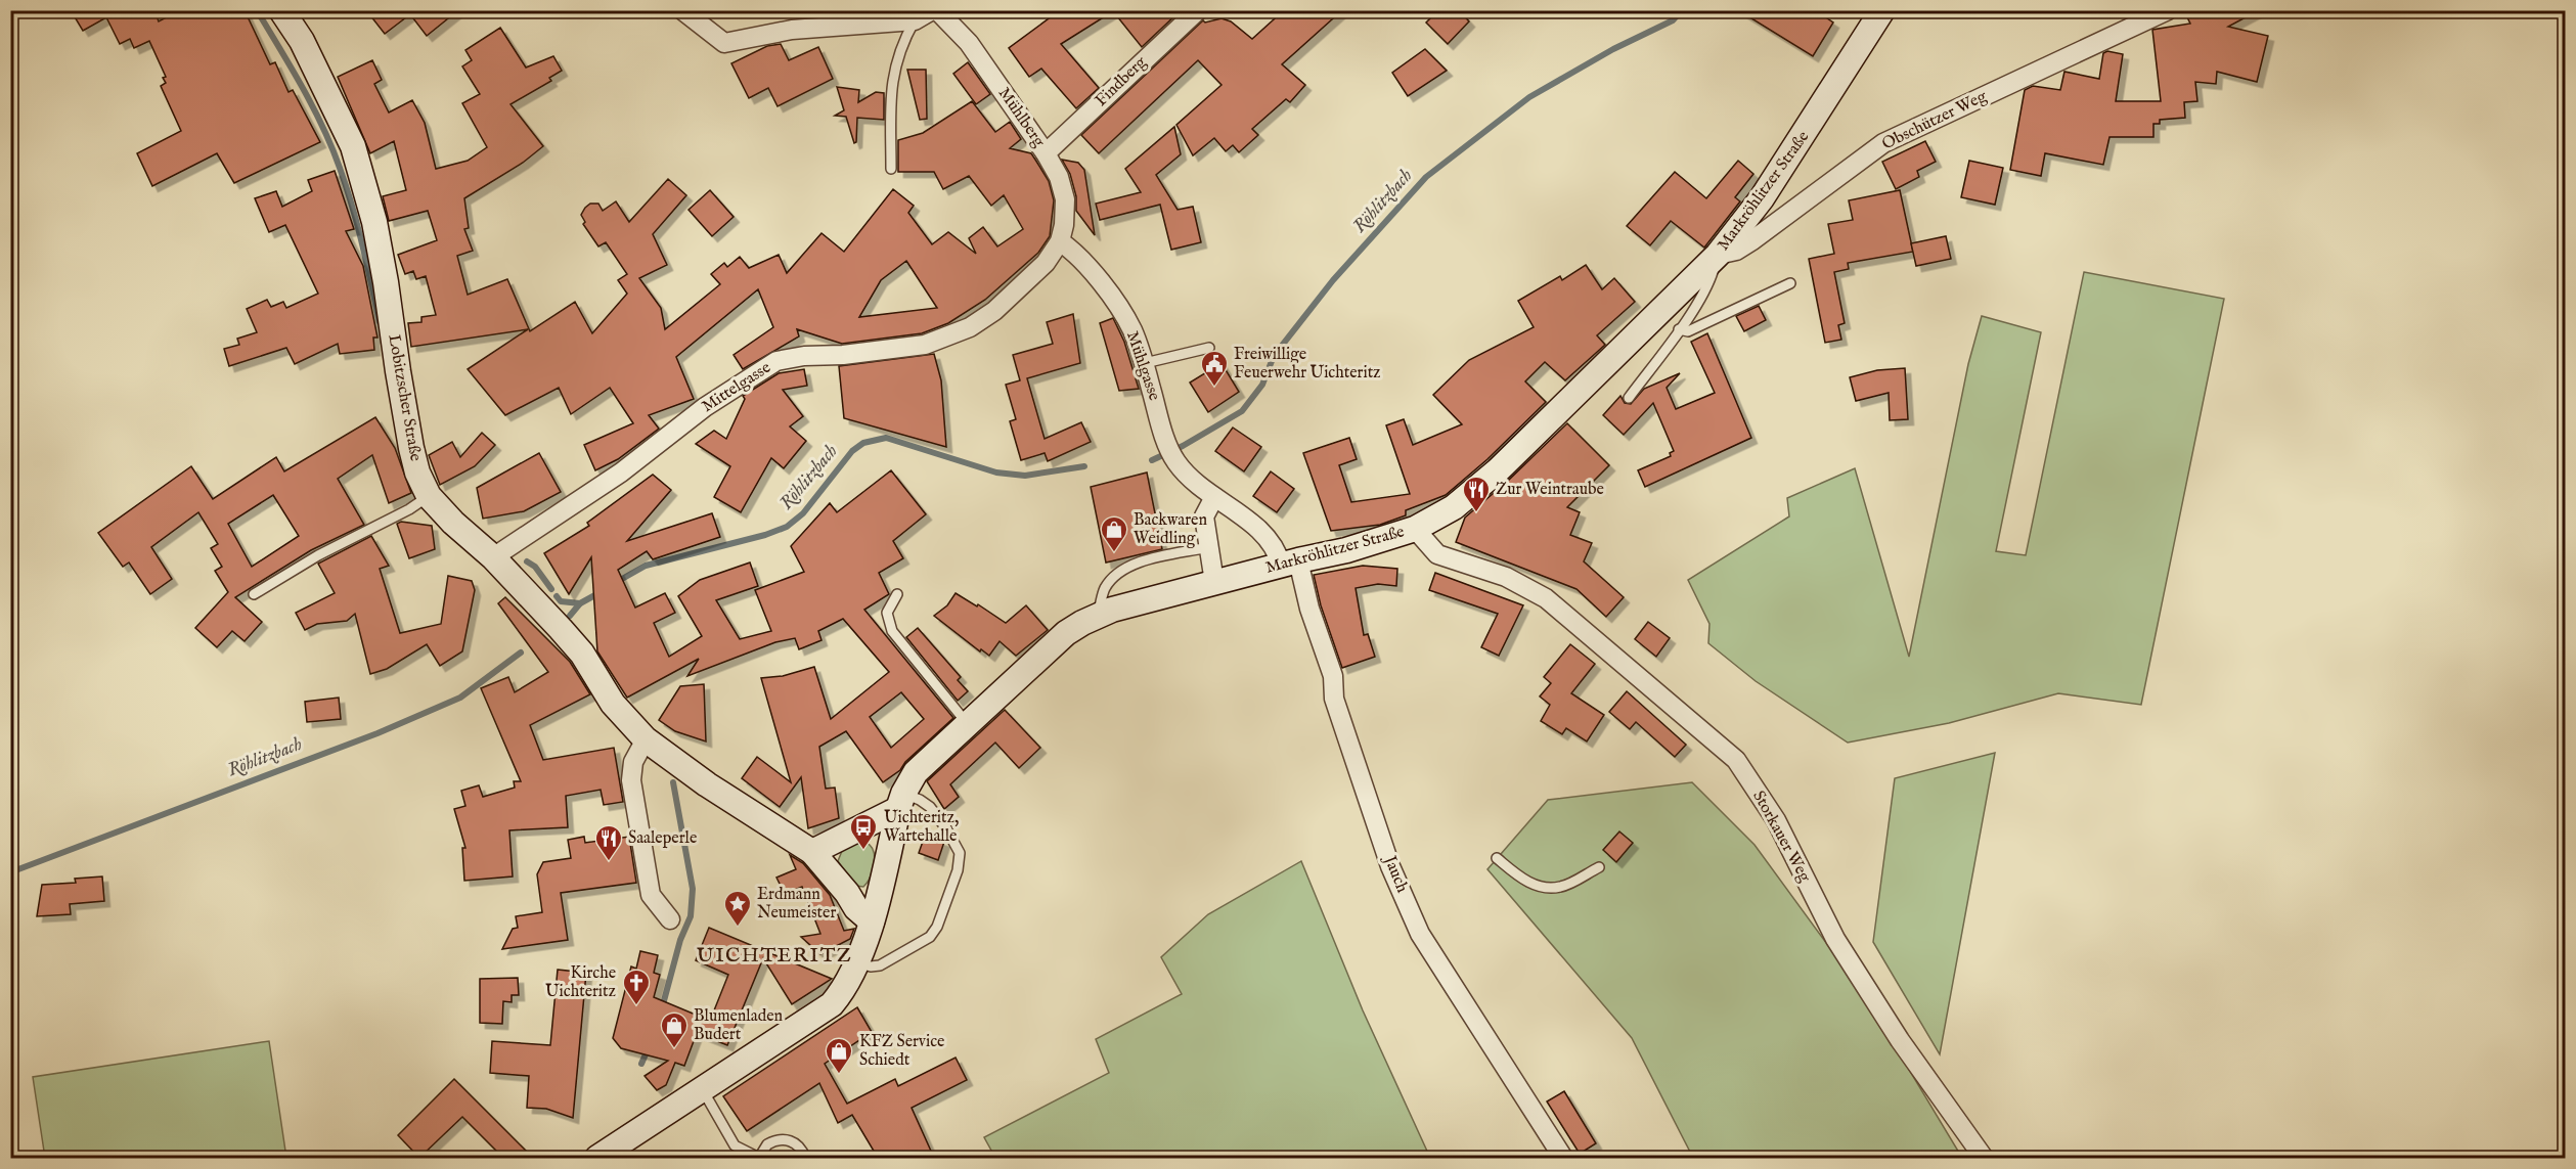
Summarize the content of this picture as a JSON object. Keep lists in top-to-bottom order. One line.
{"streets":{"main road":["Markröhlitzer Straße","Lobitzscher Straße"],"street":["Findberg","Mühlberg","Obschützer Weg","Mühlgasse","Mittelgasse","Storkauer Weg","Jauch"]},"crossings":[["Findberg","Mühlberg"],["Mühlberg","Mühlgasse"],["Mühlberg","Mittelgasse"],["Obschützer Weg","Markröhlitzer Straße"],["Markröhlitzer Straße","Mühlgasse"],["Markröhlitzer Straße","Storkauer Weg"],["Markröhlitzer Straße","Jauch"],["Mühlgasse","Mittelgasse"],["Mühlgasse","Jauch"],["Mittelgasse","Lobitzscher Straße"]],"districts":["UICHTERITZ"],"water":["Röhlitzbach"],"places":{"public building":["Freiwillige Feuerwehr Uichteritz"],"restaurant":["Zur Weintraube","Saaleperle"],"shop":["Backwaren Weidling","Blumenladen Budert","KFZ Service Schiedt"],"bus stop":["Uichteritz, Wartehalle"],"place":["Erdmann Neumeister"],"church":["Kirche Uichteritz"]}}
